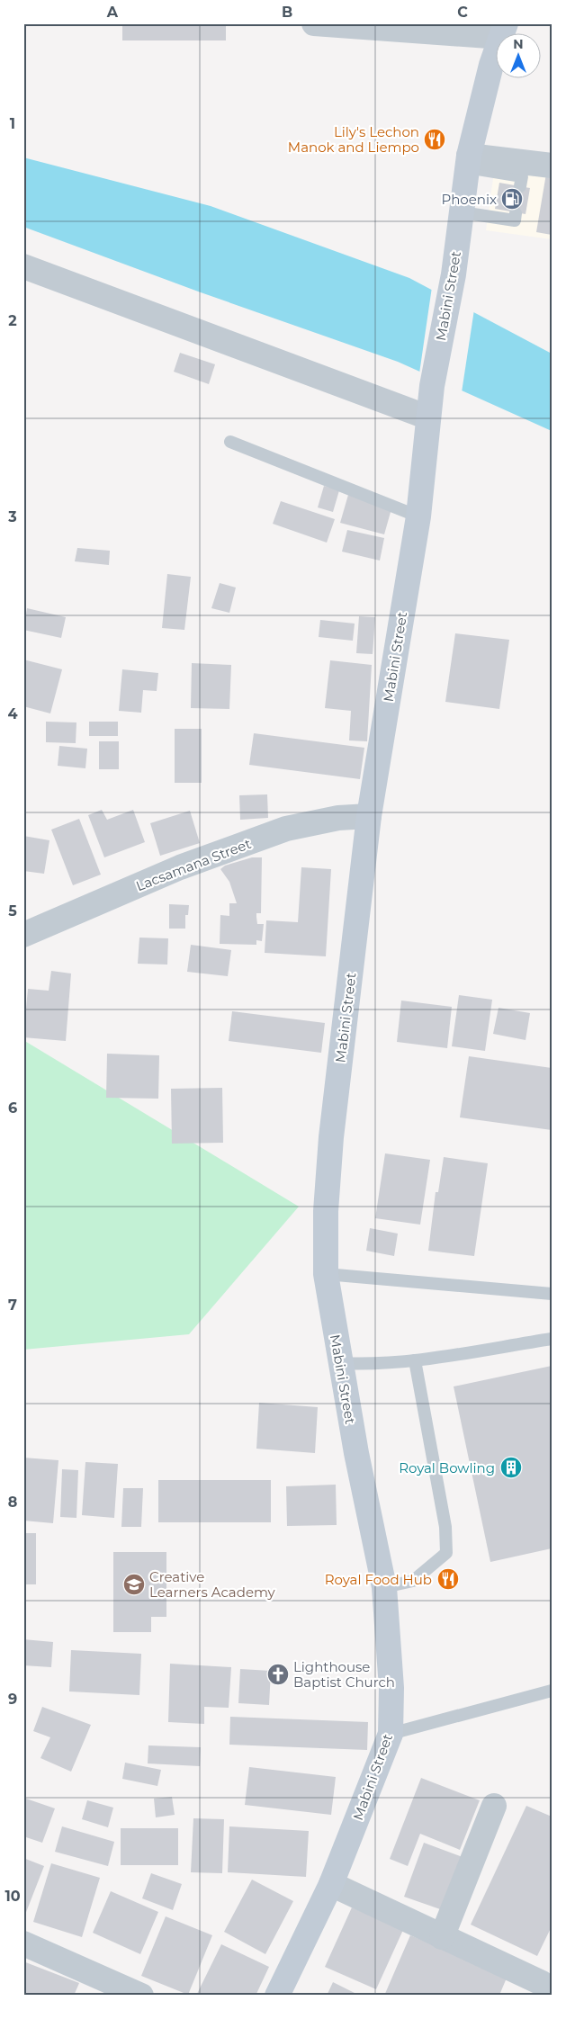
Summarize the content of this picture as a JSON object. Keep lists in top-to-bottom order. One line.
{"streets":{"main road":["Mabini Street"],"street":["Lacsamana Street"]},"crossings":[["Mabini Street","Lacsamana Street"]],"places":{"restaurant":["Lily's Lechon Manok and Liempo","Royal Food Hub"],"fuel station":["Phoenix"],"building":["Royal Bowling"],"school or university":["Creative Learners Academy"],"church":["Lighthouse Baptist Church"]},"north":"top","grid":{"columns":["A","B","C"],"rows":["1","2","3","4","5","6","7","8","9","10"]}}
